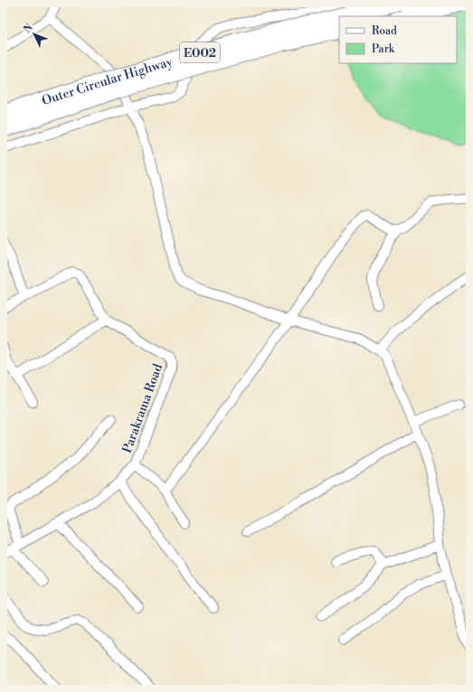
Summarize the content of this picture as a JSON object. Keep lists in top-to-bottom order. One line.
{"streets":{"highway":["E002","Outer Circular Highway"],"street":["Parakrama Road"]},"legend":["Road","Park"],"north":"top left"}
